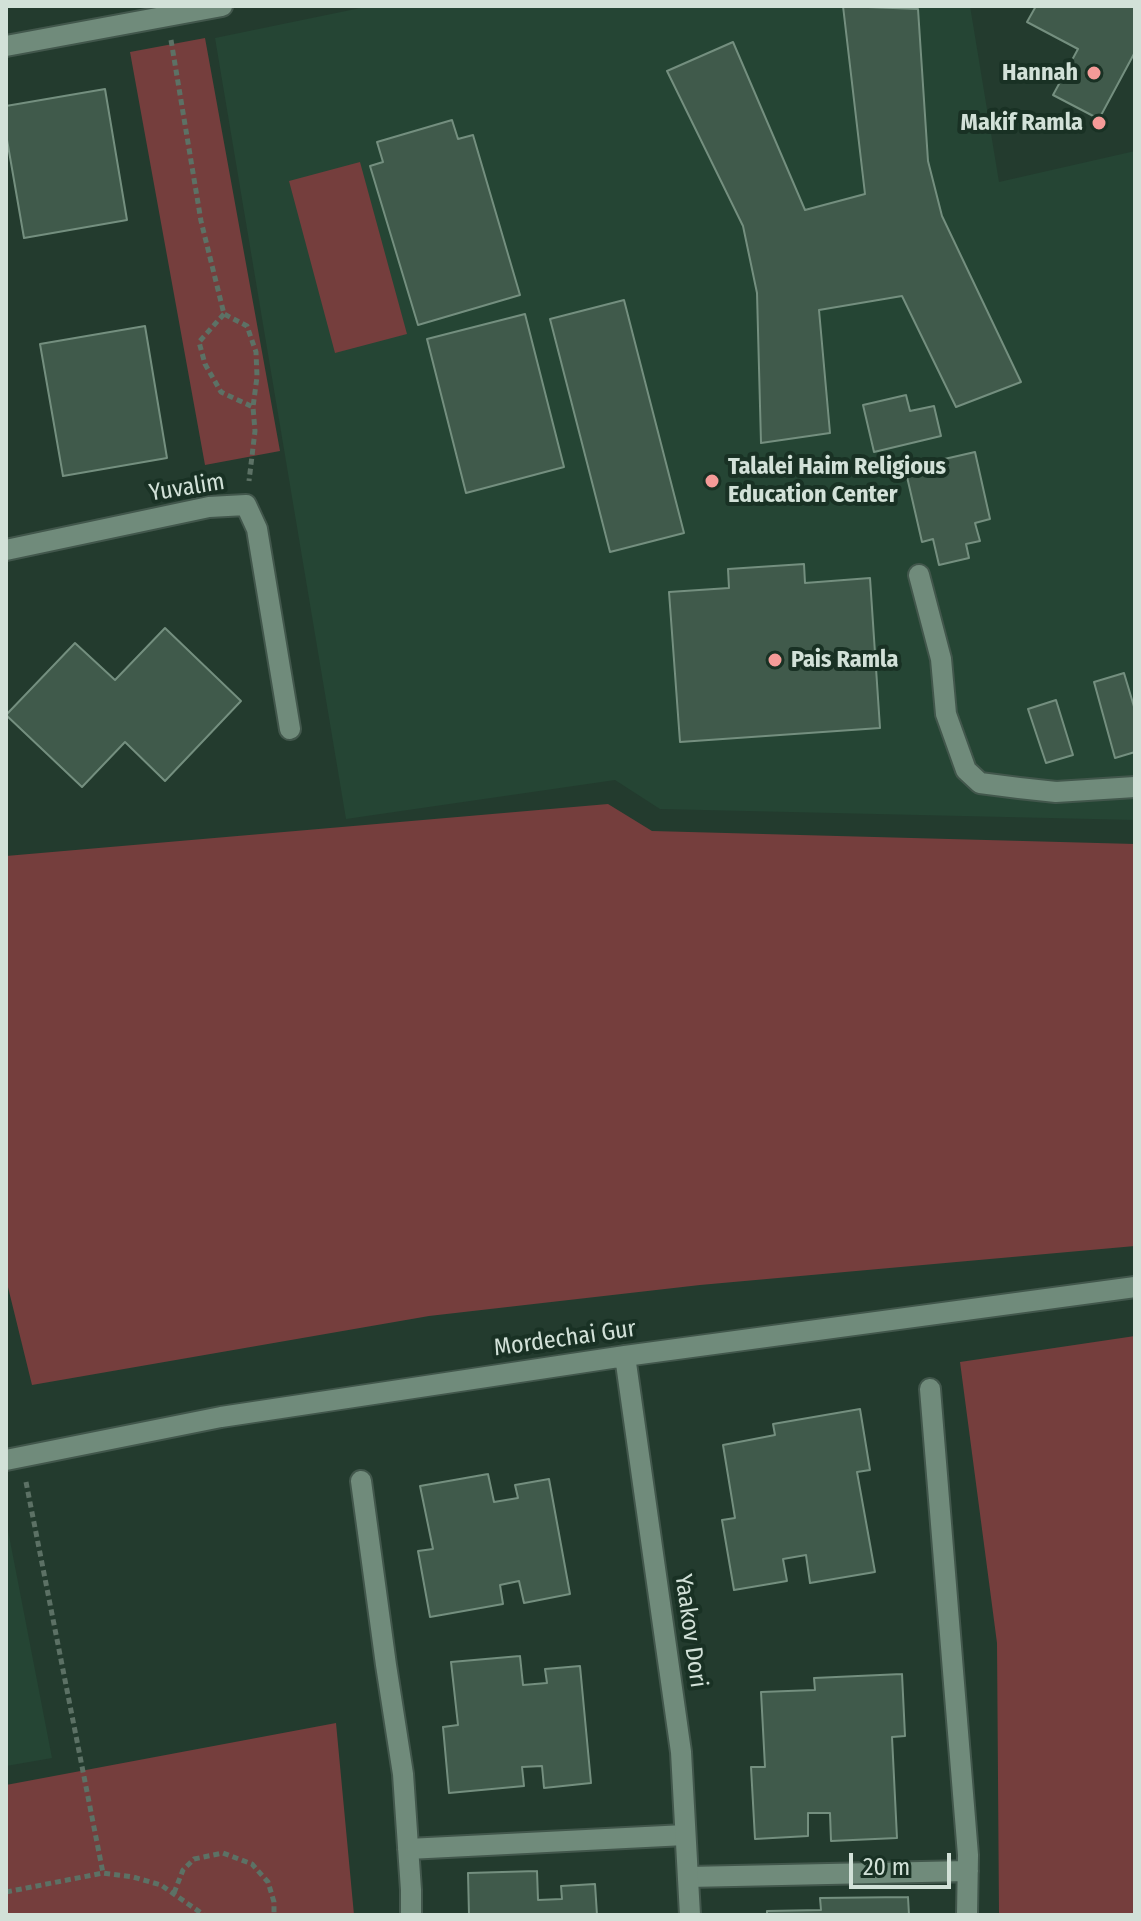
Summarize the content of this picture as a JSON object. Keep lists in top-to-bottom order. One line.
{"streets":{"street":["Yuvalim","Mordechai Gur","Yaakov Dori"]},"crossings":[["Mordechai Gur","Yaakov Dori"]],"places":["Hannah","Makif Ramla","Talalei Haim Religious Education Center","Pais Ramla"],"scale_bar":"20 m"}
